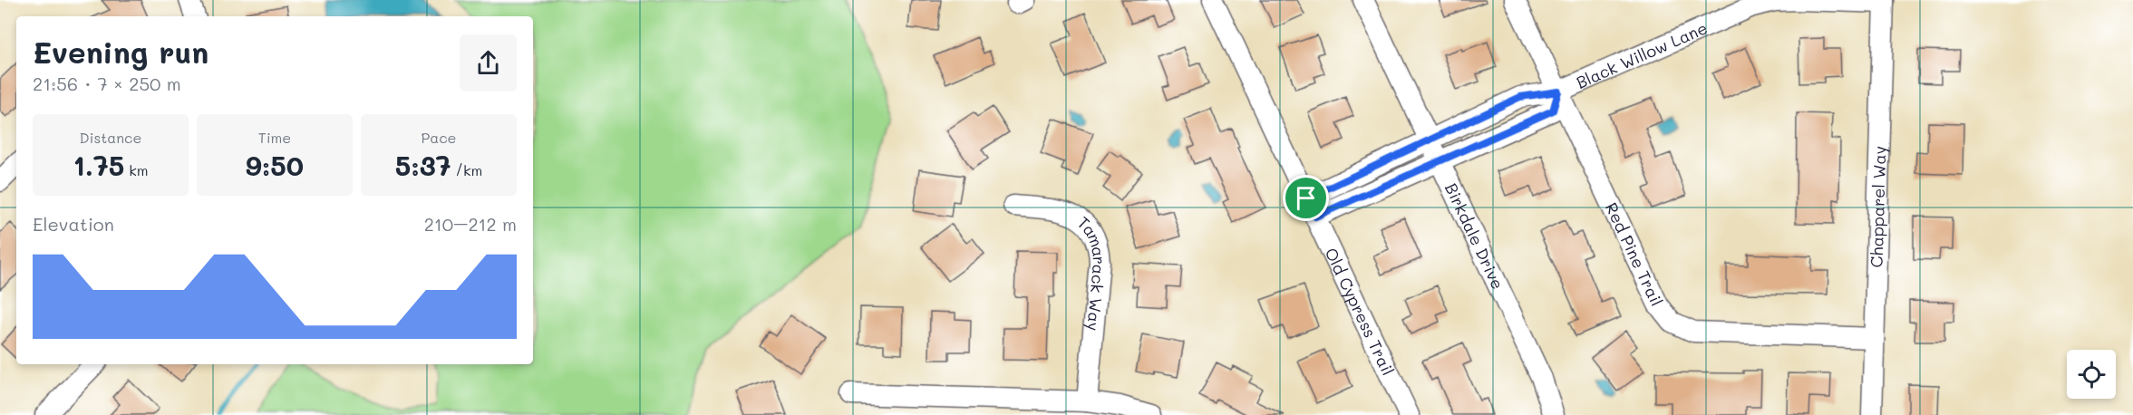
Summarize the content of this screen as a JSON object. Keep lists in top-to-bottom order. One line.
{"streets":{"street":["Black Willow Lane","Chapparel Way","Birkdale Drive","Red Pine Trail","Tamarack Way","Old Cypress Trail"]},"crossings":[["Black Willow Lane","Chapparel Way"],["Black Willow Lane","Birkdale Drive"],["Black Willow Lane","Red Pine Trail"],["Black Willow Lane","Old Cypress Trail"],["Chapparel Way","Red Pine Trail"]],"page":{"heading":["Evening run","21:56 · 7 × 250 m"],"stats":[["Distance","1.75 km"],["Time","9:50"],["Pace","5:37 /km"]],"chart":["Elevation","210–212 m"]}}
